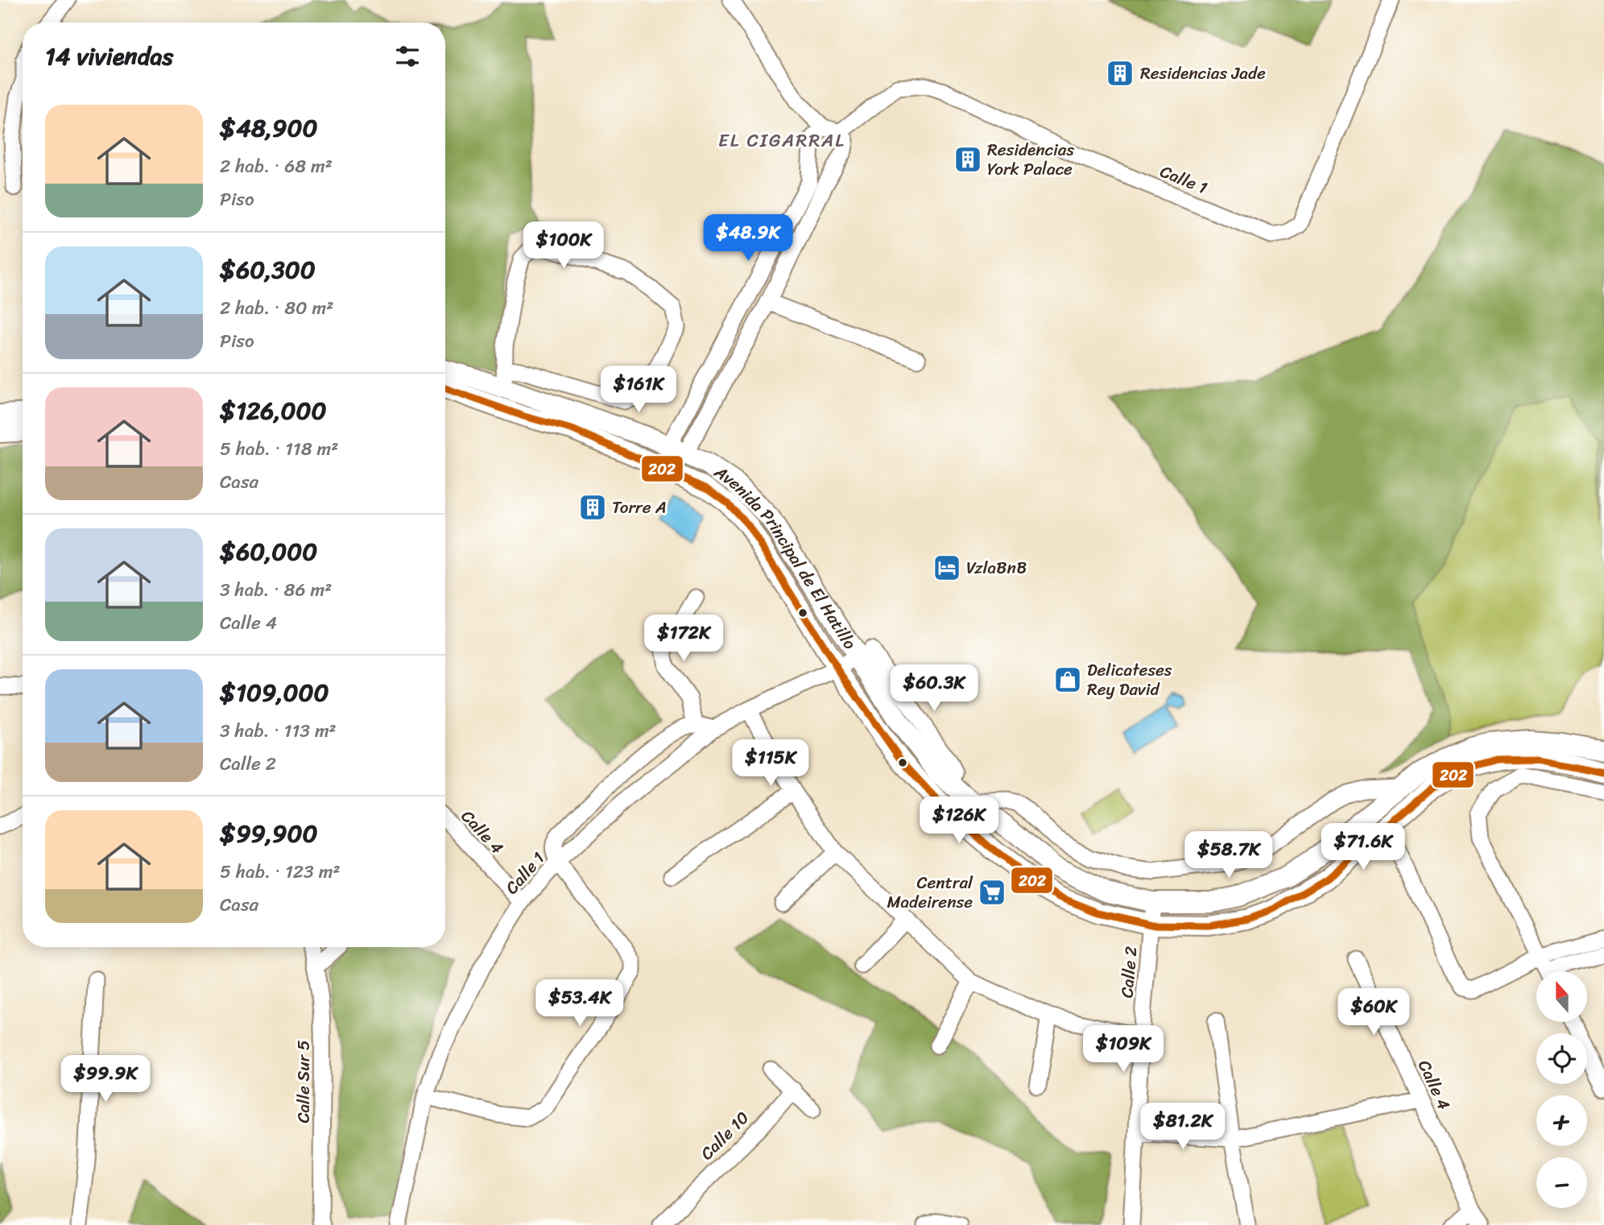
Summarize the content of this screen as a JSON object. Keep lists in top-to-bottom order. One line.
{"streets":{"main road":["Avenida Principal de El Hatillo"],"street":["Calle 1","Calle 4","Calle 2","Calle Sur 5","Calle 10"]},"crossings":[["Calle 1","Avenida Principal de El Hatillo"],["Calle 1","Calle 4"],["Avenida Principal de El Hatillo","Calle 2"]],"districts":["EL CIGARRAL"],"places":{"building":["Residencias Jade","Residencias York Palace","Torre A"],"hotel":["VzlaBnB"],"shop":["Delicateses Rey David"],"supermarket":["Central Madeirense"]},"lines":["transit line 202"],"north":"top","page":{"heading":"14 viviendas","list":[{"name":"$48,900","note":"2 hab. · 68 m² · Piso"},{"name":"$60,300","note":"2 hab. · 80 m² · Piso"},{"name":"$126,000","note":"5 hab. · 118 m² · Casa"},{"name":"$60,000","note":"3 hab. · 86 m² · Calle 4"},{"name":"$109,000","note":"3 hab. · 113 m² · Calle 2"},{"name":"$99,900","note":"5 hab. · 123 m² · Casa"}],"price":["$48.9K","$100K","$161K","$172K","$60.3K","$115K","$126K","$71.6K","$58.7K","$53.4K","$60K","$109K","$99.9K","$81.2K"],"map_buttons":["+","−"]}}
